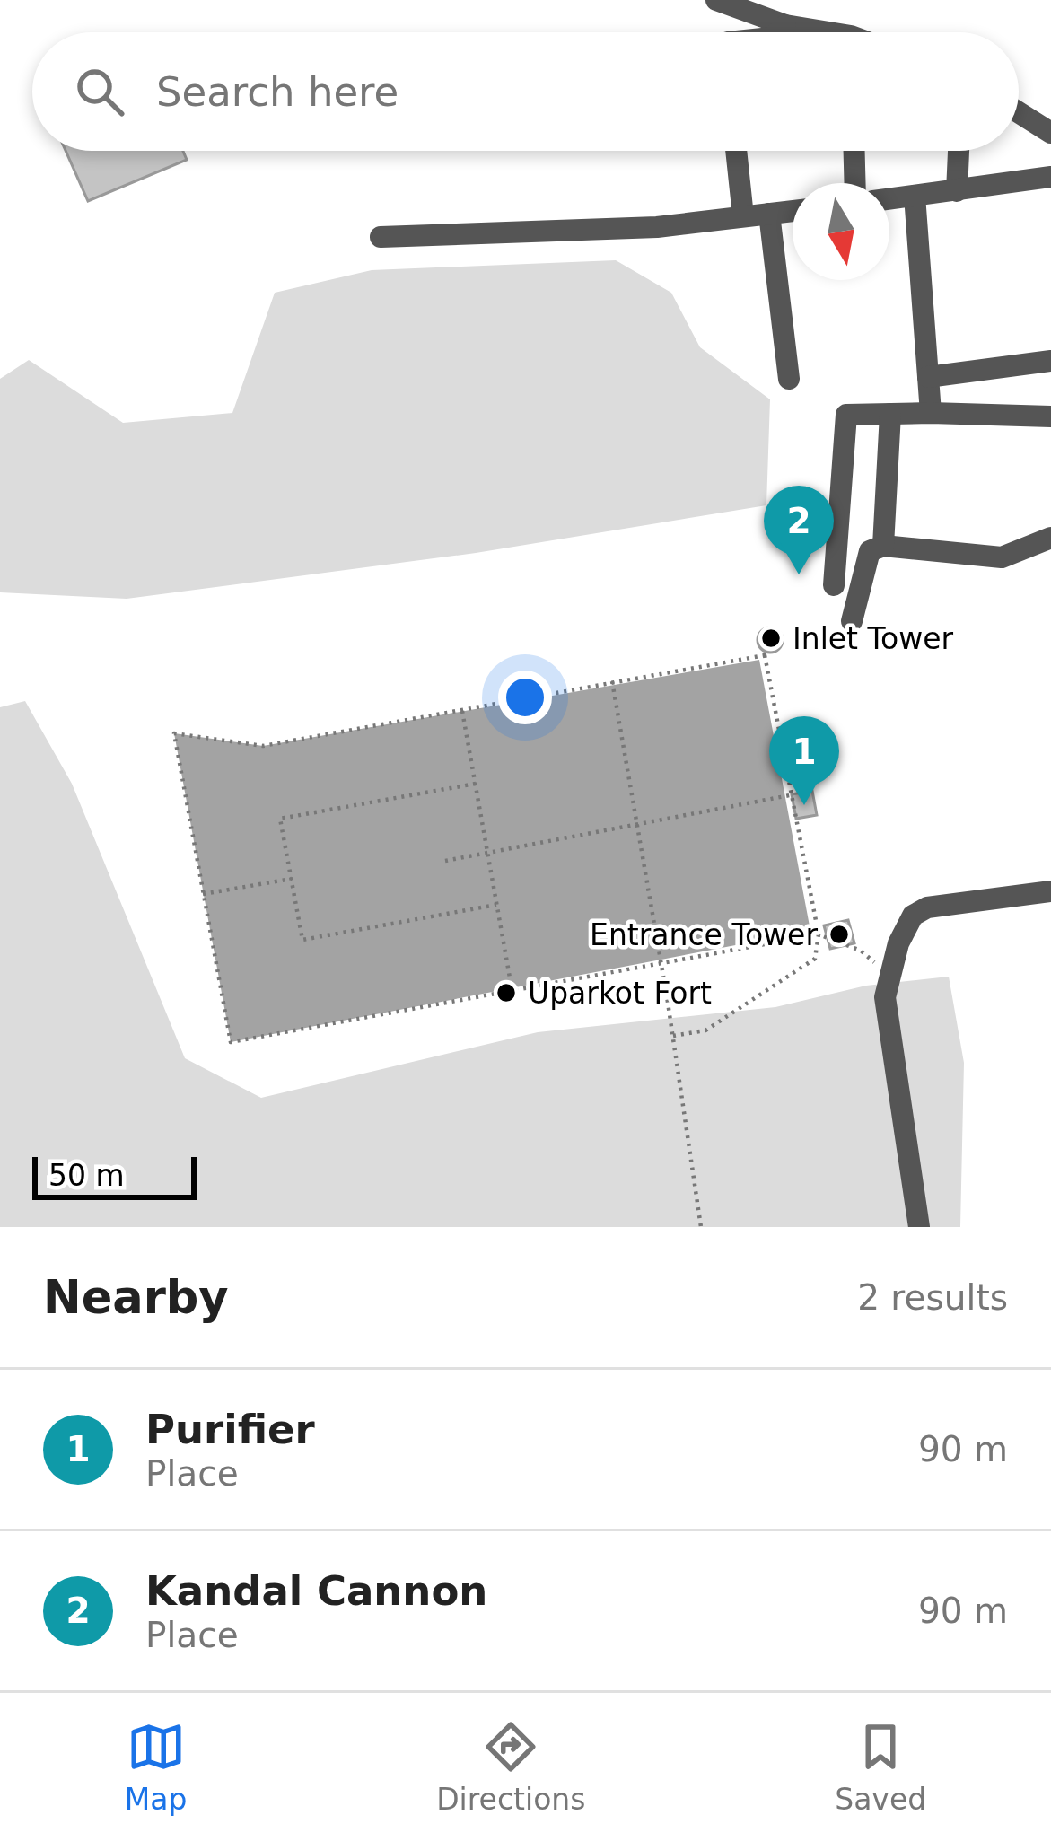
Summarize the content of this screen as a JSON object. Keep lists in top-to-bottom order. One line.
{"places":["Inlet Tower","Entrance Tower","Uparkot Fort"],"scale_bar":"50 m","north":"bottom","page":{"search":"Search here","pins":["2","1"],"scale":"50 m","heading":["Nearby","2 results"],"list":[{"mark":"1","name":"Purifier","note":"Place","value":"90 m"},{"mark":"2","name":"Kandal Cannon","note":"Place","value":"90 m"}],"nav":["Map","Directions","Saved"]}}
